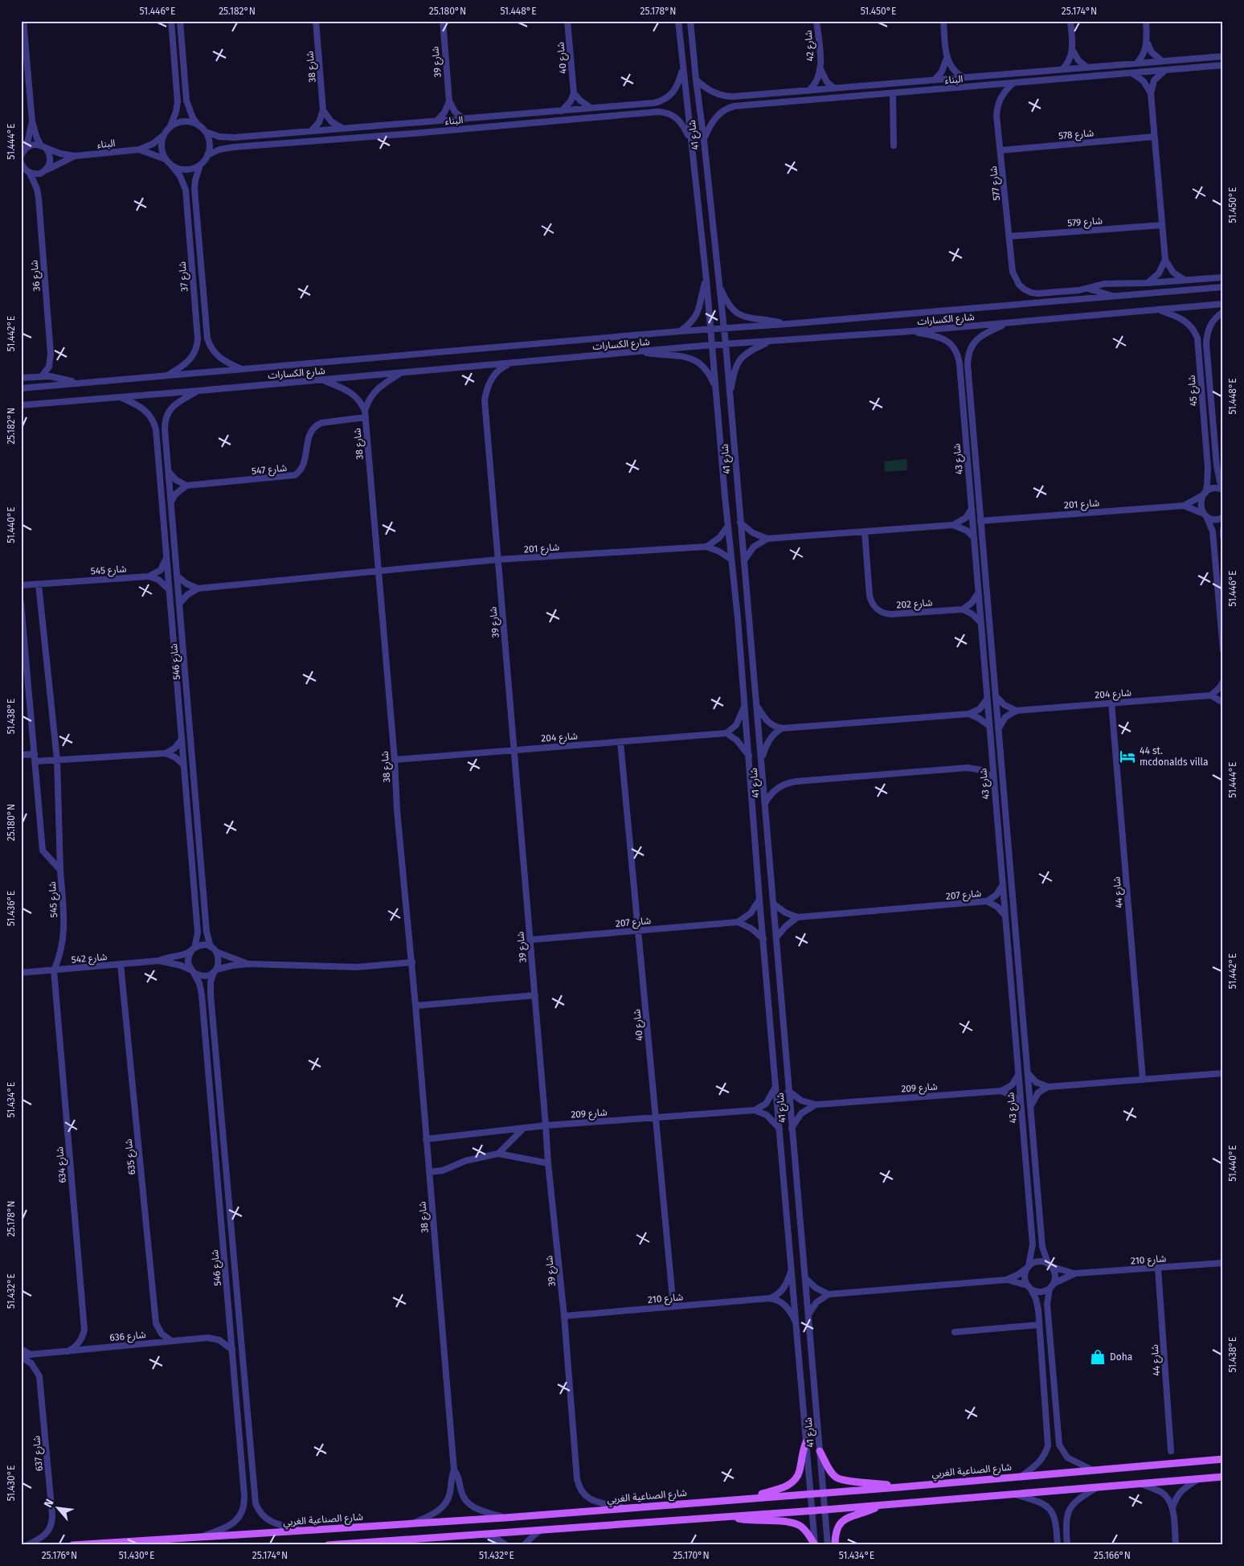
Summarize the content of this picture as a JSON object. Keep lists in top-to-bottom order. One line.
{"streets":{"main road":["شارع الصناعية الغربي"],"street":["شارع 42","شارع 40","شارع 39","شارع 38","البناء","شارع 578","شارع 41","شارع 577","شارع 579","شارع 36","شارع 37","شارع الكسارات","شارع 45","شارع 43","شارع 547","شارع 201","شارع 545","شارع 202","شارع 546","شارع 204","شارع 44","شارع 207","شارع 542","شارع 209","شارع 635","شارع 634","شارع 210","شارع 636","شارع 637"]},"crossings":[["شارع 42","البناء"],["شارع 40","شارع 204"],["شارع 40","شارع 207"],["شارع 40","شارع 209"],["شارع 40","شارع 210"],["شارع 39","شارع الكسارات"],["شارع 39","شارع 201"],["شارع 39","شارع 204"],["شارع 39","شارع 207"],["شارع 39","شارع 209"],["شارع 39","شارع 210"],["شارع 39","شارع الصناعية الغربي"],["شارع 38","شارع الكسارات"],["شارع 38","شارع 547"],["شارع 38","شارع 201"],["شارع 38","شارع 204"],["شارع 38","شارع 209"],["شارع 38","شارع الصناعية الغربي"],["البناء","شارع 41"],["البناء","شارع 577"],["البناء","شارع 37"],["شارع 578","شارع 577"],["شارع 41","شارع الكسارات"],["شارع 41","شارع 201"],["شارع 41","شارع 209"],["شارع 41","شارع 210"],["شارع 41","شارع الصناعية الغربي"],["شارع 577","شارع 579"],["شارع 36","شارع الكسارات"],["شارع 37","شارع الكسارات"],["شارع الكسارات","شارع 45"],["شارع الكسارات","شارع 43"],["شارع الكسارات","شارع 546"],["شارع 45","شارع 201"],["شارع 43","شارع 201"],["شارع 43","شارع 202"],["شارع 43","شارع 207"],["شارع 43","شارع 210"],["شارع 545","شارع 542"],["شارع 545","شارع 634"],["شارع 546","شارع 542"],["شارع 546","شارع 636"],["شارع 546","شارع الصناعية الغربي"],["شارع 204","شارع 44"],["شارع 44","شارع 210"],["شارع 542","شارع 635"],["شارع 542","شارع 634"],["شارع 635","شارع 636"],["شارع 634","شارع 636"],["شارع 636","شارع 637"]],"places":{"hotel":["44 st. mcdonalds villa"],"shop":["Doha"]},"north":"top left","coordinates":["51.446°E","25.182°N","25.180°N","51.448°E","25.178°N","51.450°E","25.174°N","51.444°E","51.442°E","51.440°E","51.438°E","51.436°E","51.434°E","51.432°E","51.430°E","25.176°N","25.170°N","25.166°N"]}
